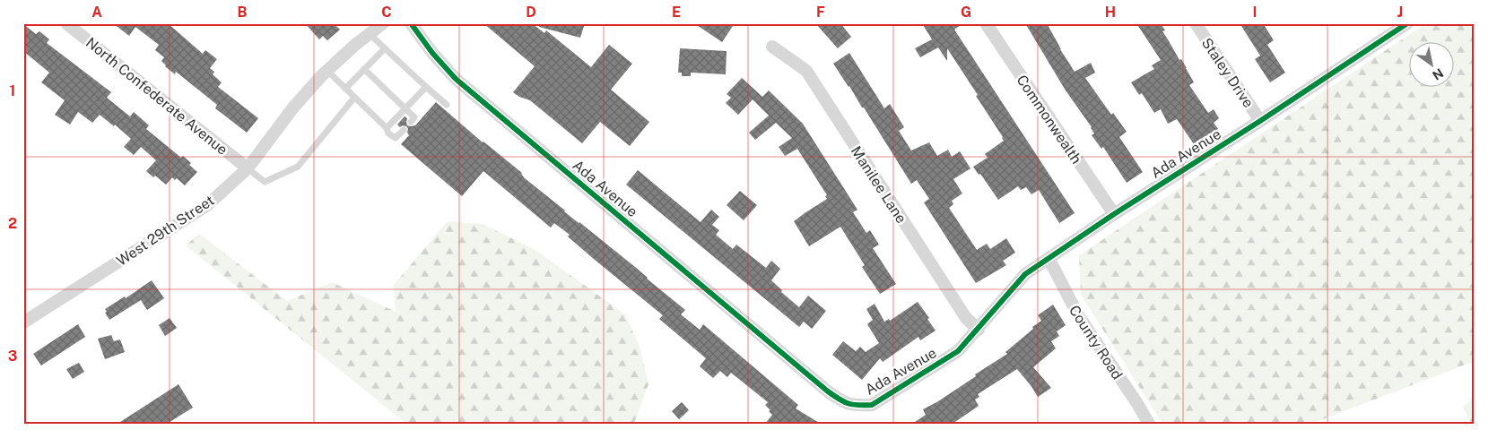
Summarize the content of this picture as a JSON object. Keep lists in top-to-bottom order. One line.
{"streets":{"street":["Staley Drive","North Confederate Avenue","Commonwealth","Ada Avenue","Manilee Lane","West 29th Street","County Road"]},"crossings":[["Staley Drive","Ada Avenue"],["North Confederate Avenue","West 29th Street"],["Commonwealth","Ada Avenue"],["Ada Avenue","Manilee Lane"],["Ada Avenue","County Road"]],"north":"bottom right","grid":{"columns":["A","B","C","D","E","F","G","H","I","J"],"rows":["1","2","3"]}}
